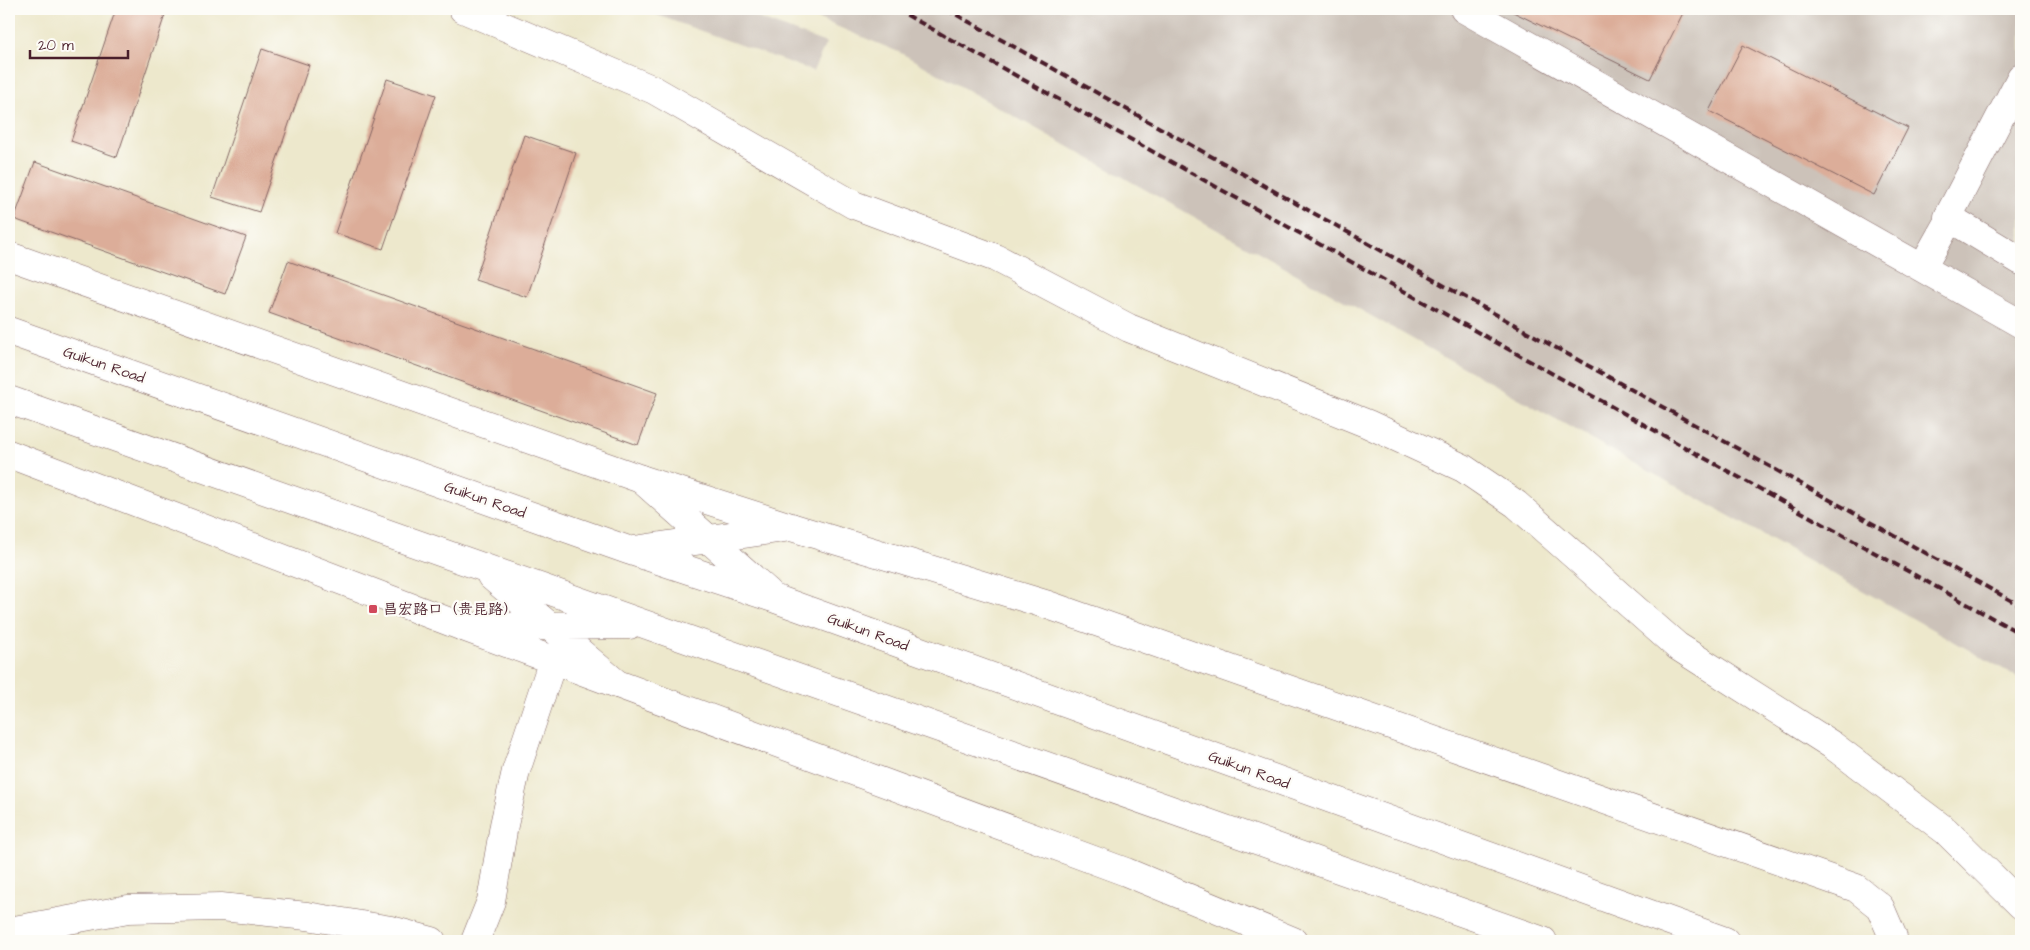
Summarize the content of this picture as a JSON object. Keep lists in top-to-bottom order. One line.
{"streets":{"main road":["Guikun Road"]},"places":{"transit":["昌宏路口（贵昆路）"]},"scale_bar":"20 m"}
